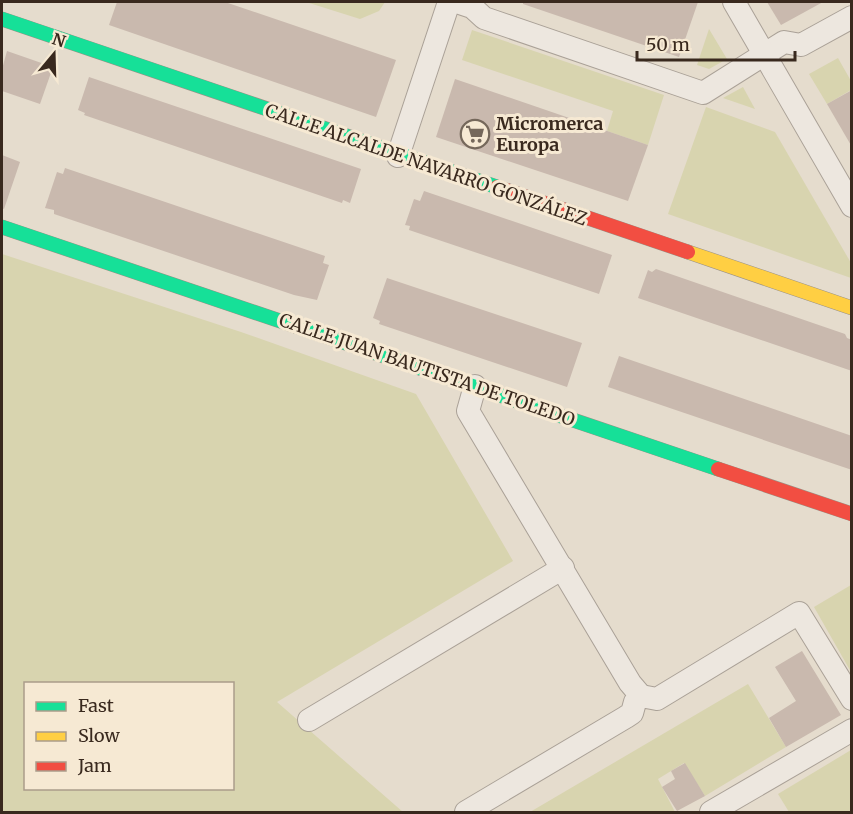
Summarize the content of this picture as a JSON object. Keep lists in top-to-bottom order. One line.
{"streets":{"street":["CALLE ALCALDE NAVARRO GONZÁLEZ","CALLE JUAN BAUTISTA DE TOLEDO"]},"places":{"supermarket":["Micromerca Europa"]},"legend":["Fast","Slow","Jam"],"scale_bar":"50 m","north":"top"}
